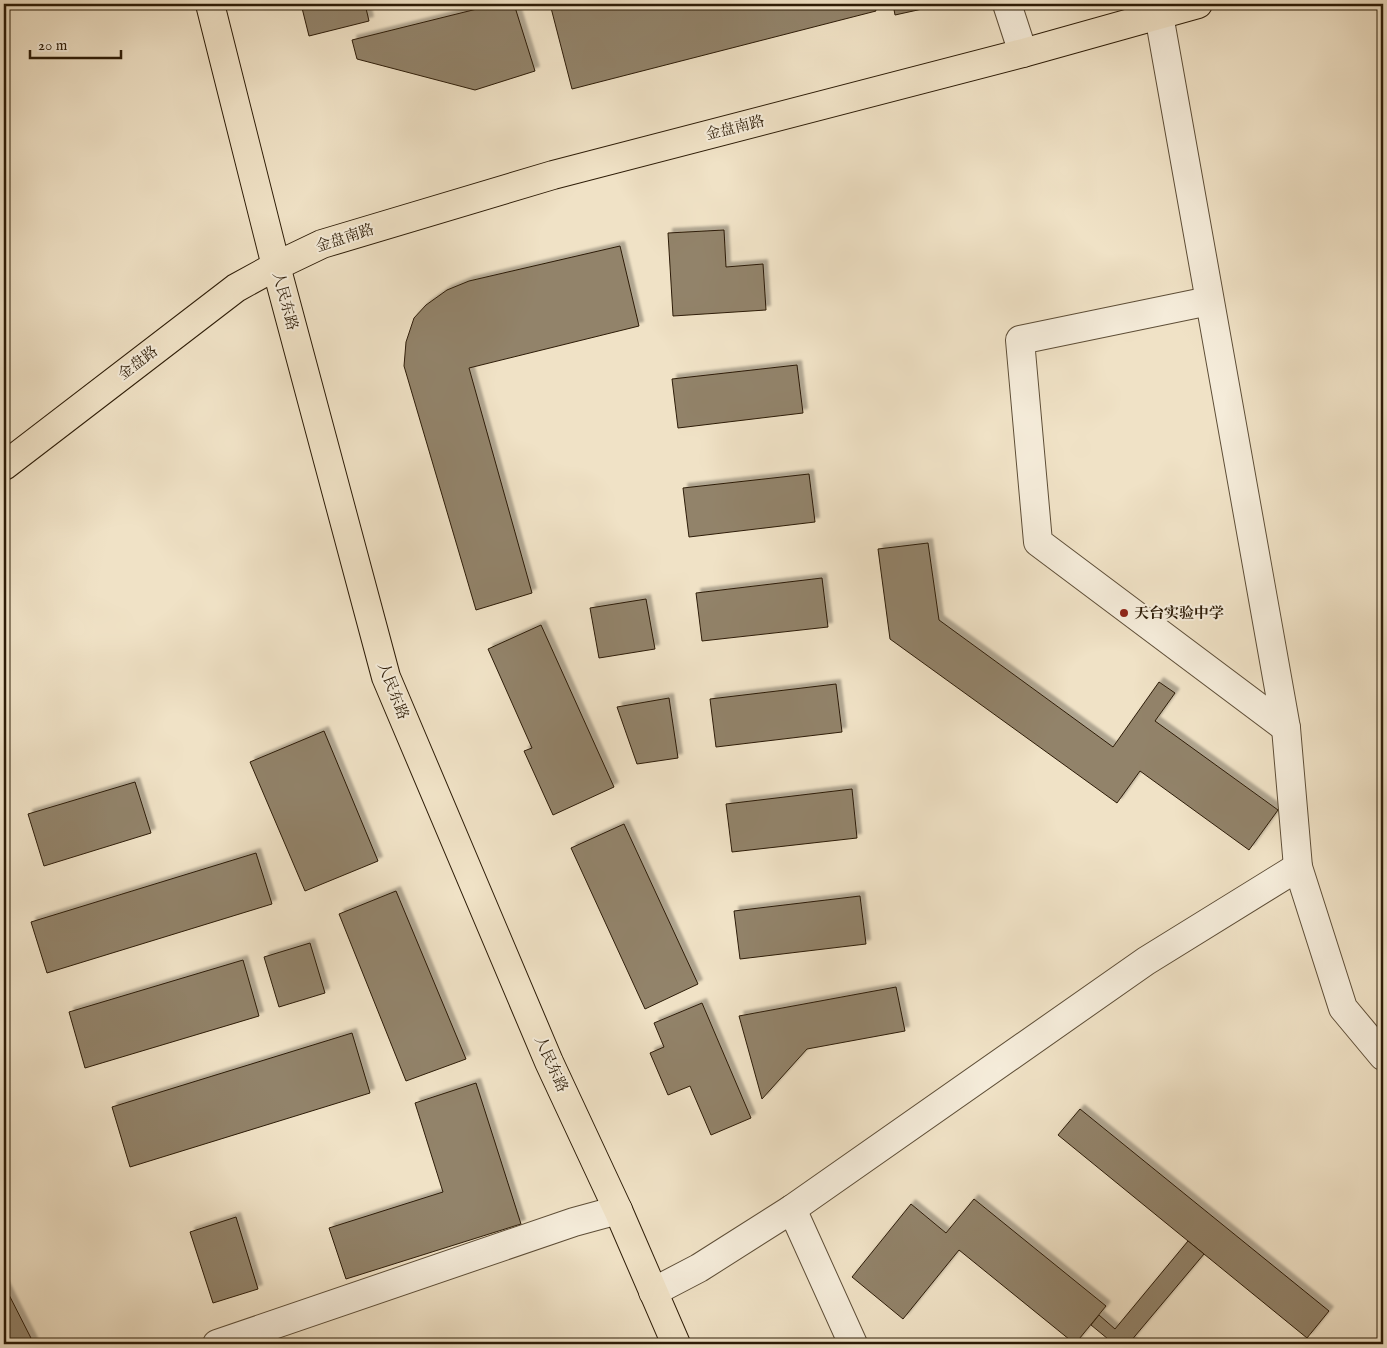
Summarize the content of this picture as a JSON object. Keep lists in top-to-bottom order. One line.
{"streets":{"main road":["金盘南路","人民东路","金盘路"]},"crossings":[["金盘南路","人民东路"],["金盘南路","金盘路"],["人民东路","金盘路"]],"places":["天台实验中学"],"scale_bar":"20 m"}
